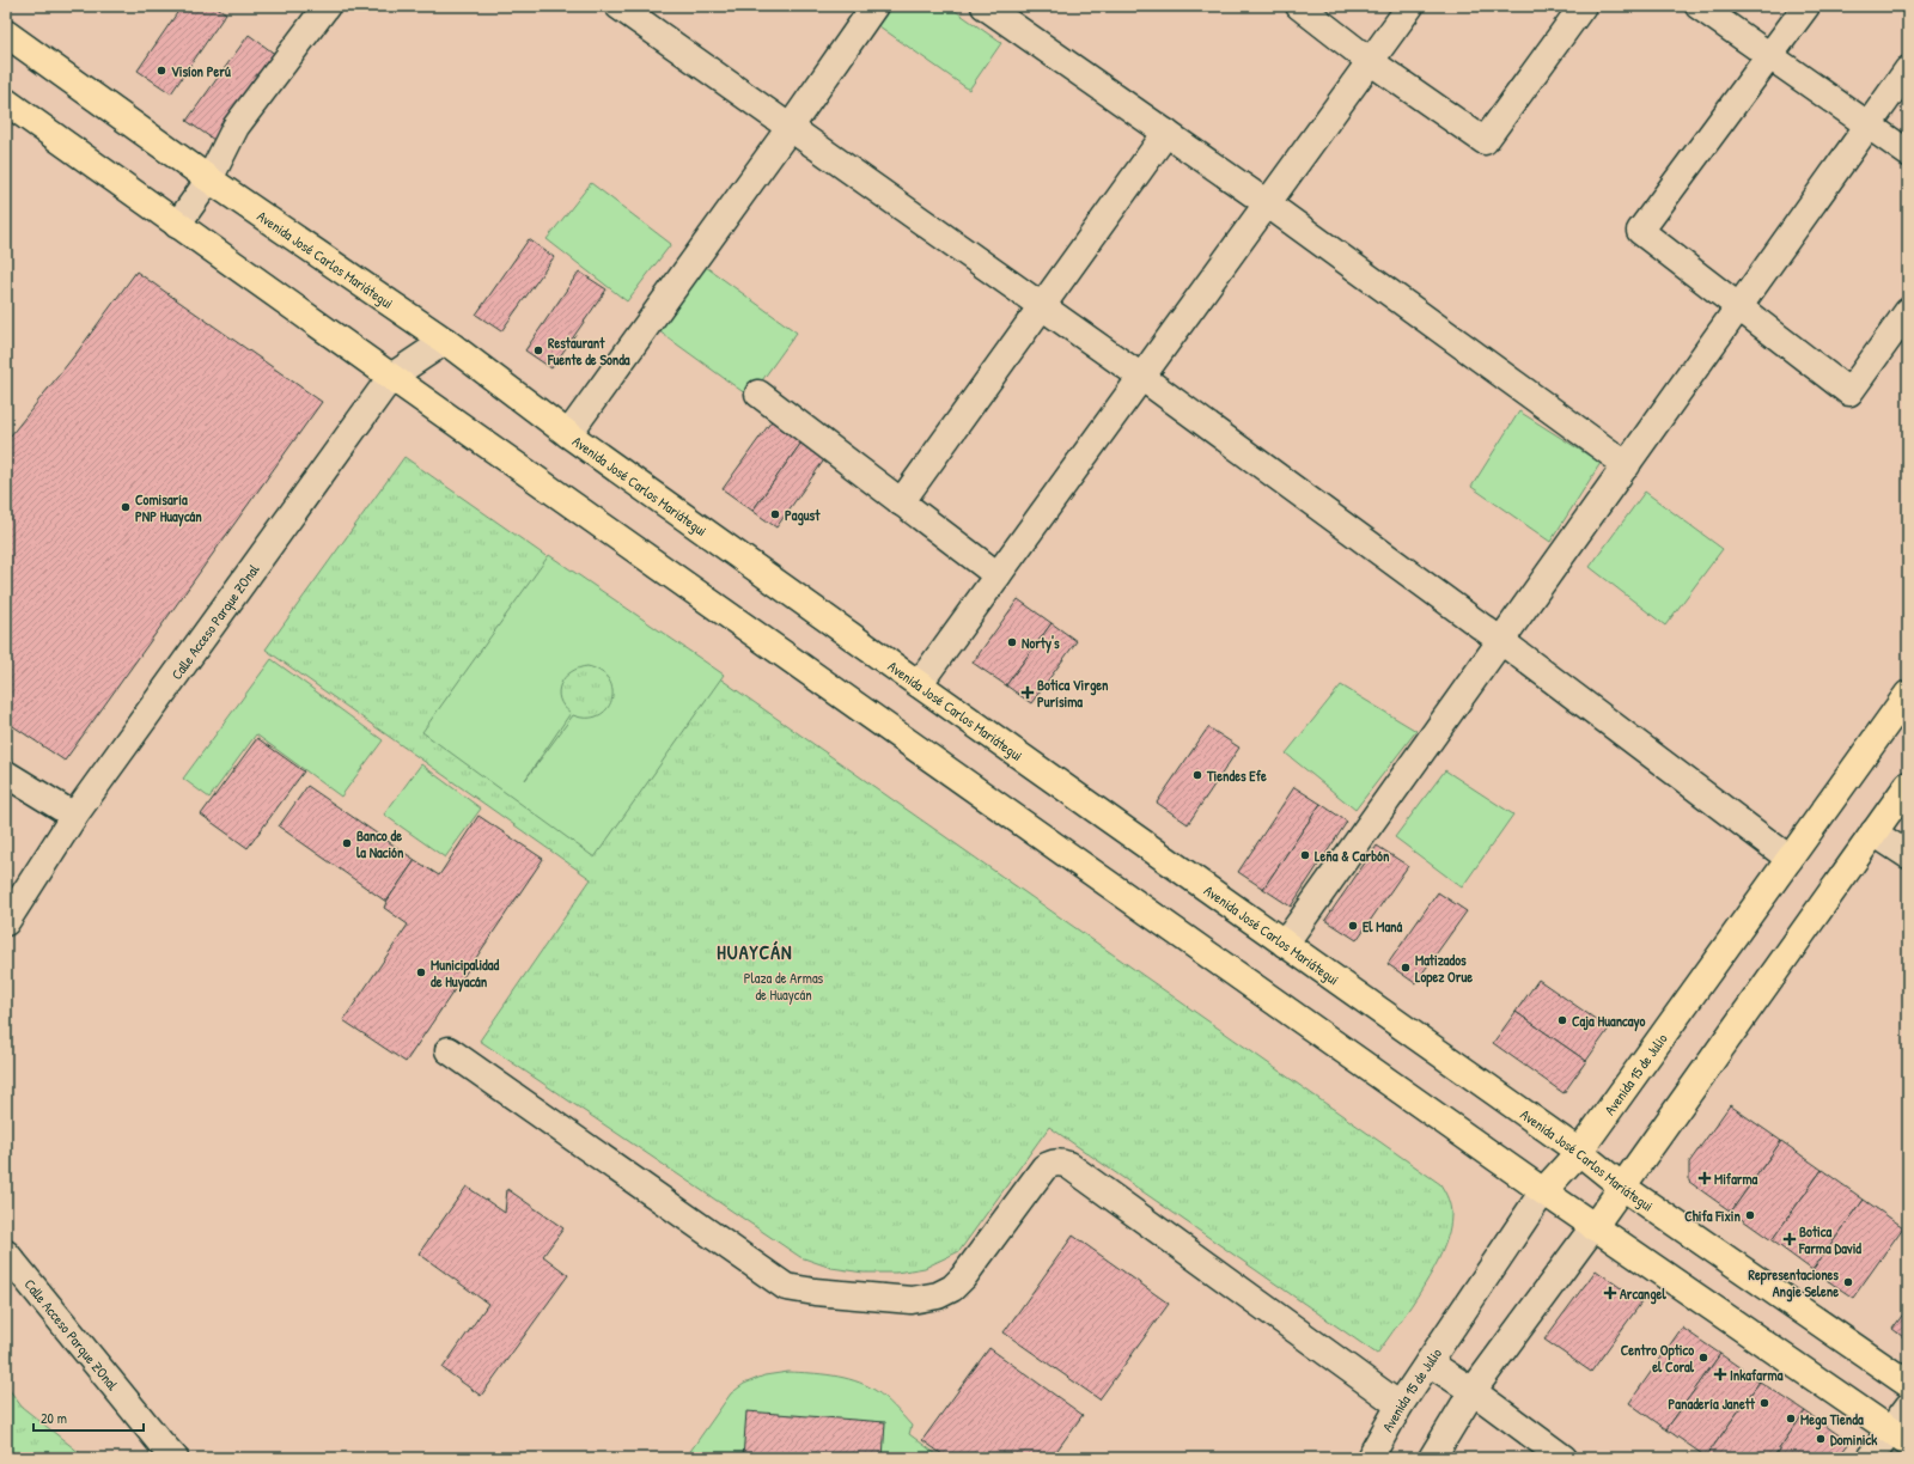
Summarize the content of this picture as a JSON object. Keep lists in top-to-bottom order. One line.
{"streets":{"main road":["Avenida José Carlos Mariátegui","Avenida 15 de Julio"],"street":["Calle Acceso Parque ZOnal"]},"crossings":[["Avenida José Carlos Mariátegui","Calle Acceso Parque ZOnal"],["Avenida José Carlos Mariátegui","Avenida 15 de Julio"]],"districts":["HUAYCÁN"],"parks":["Plaza de Armas de Huaycán"],"places":{"other":["Visíon Perú","Restaurant Fuente de Sonda","Comisaría PNP Huaycán","Pagust","Norty's","Tiendes Efe","Banco de la Nación","Leña & Carbón","El Maná","Matizados Lopez Orue","Municipalidad de Huyacán","Caja Huancayo","Chifa Fixin","Representaciones Angie Selene","Centro Optico el Coral","Panadería Janett","Mega Tienda","Dominick"],"health":["Botica Virgen Purísima","Mifarma","Botica Farma David","Arcangel","Inkafarma"]},"scale_bar":"20 m"}
